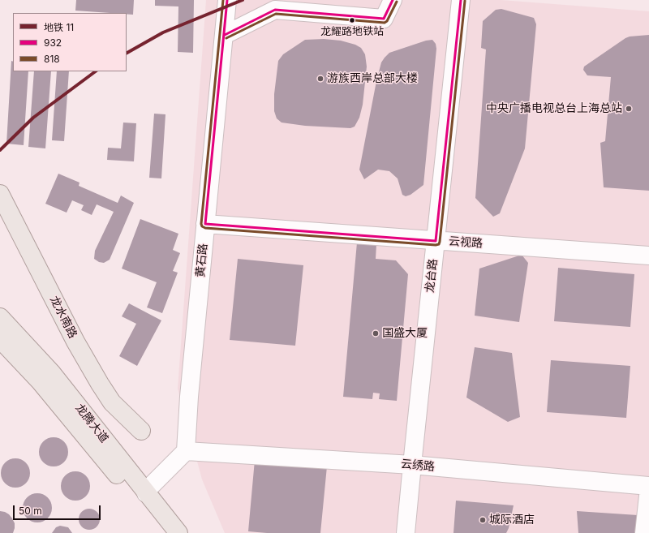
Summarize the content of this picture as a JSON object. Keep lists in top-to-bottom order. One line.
{"streets":{"main road":["龙水南路","龙腾大道"],"street":["云视路","黄石路","龙台路","云绣路"]},"crossings":[["云视路","黄石路"],["云视路","龙台路"],["黄石路","云绣路"],["龙台路","云绣路"]],"places":["龙耀路地铁站","游族西岸总部大楼","中央广播电视总台上海总站","国盛大厦","城际酒店"],"lines":["metro line 11","transit line 932","transit line 818"],"legend":["地铁 11","932","818"],"scale_bar":"50 m"}
